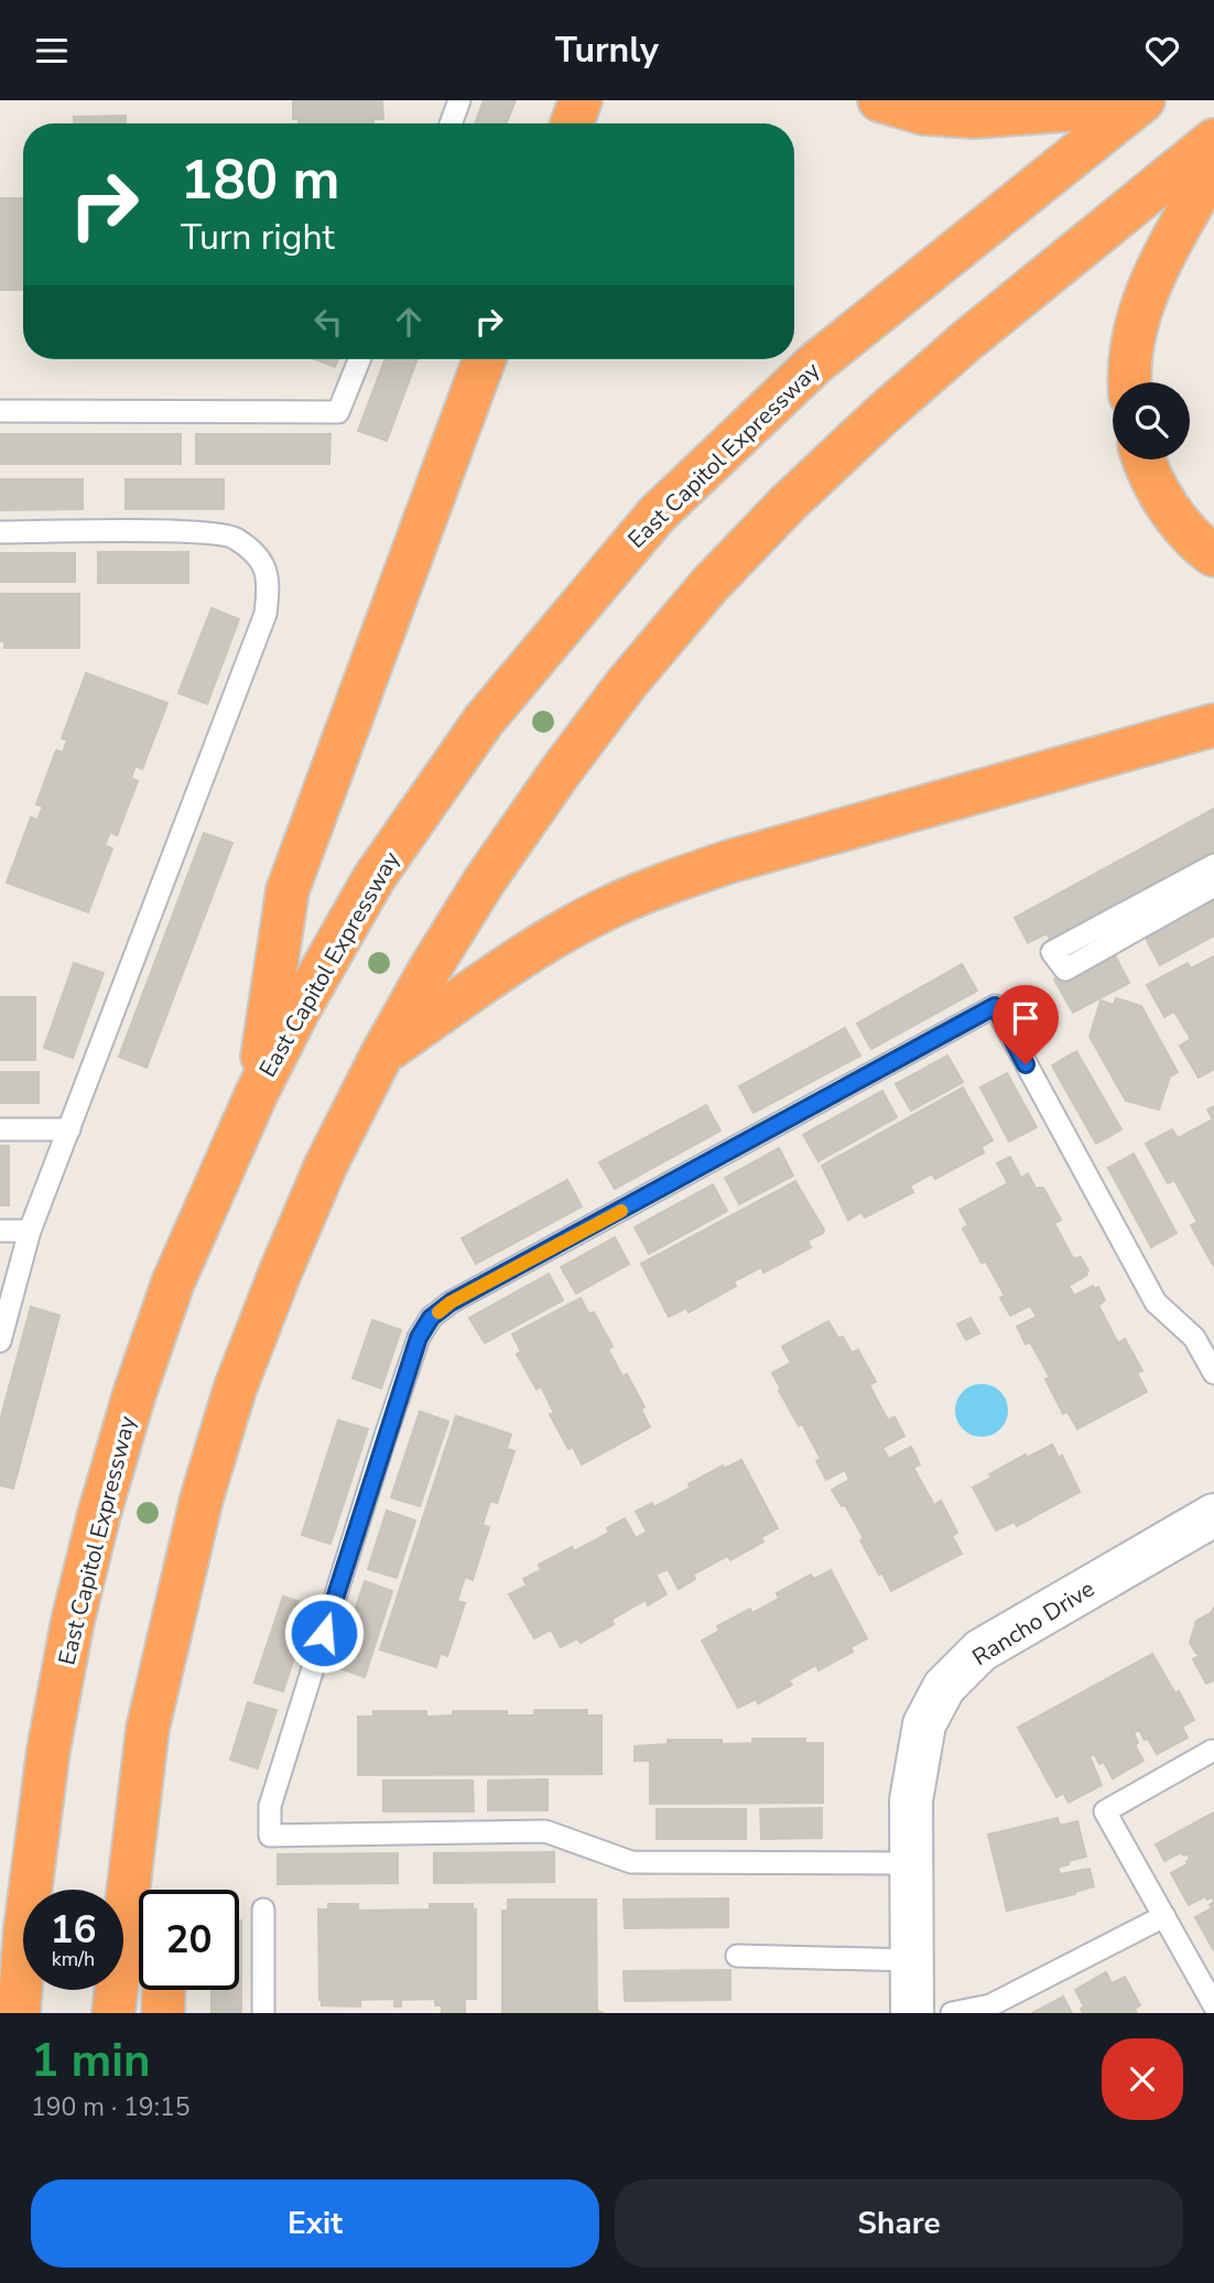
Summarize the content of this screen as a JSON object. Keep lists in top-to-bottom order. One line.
{"streets":{"highway":["East Capitol Expressway"],"street":["Rancho Drive"]},"page":{"header":"Turnly","turn":["180 m","Turn right"],"speed":"16 km/h","limit":"20","heading":["1 min","190 m · 19:15"],"buttons":["Exit","Share"]}}
